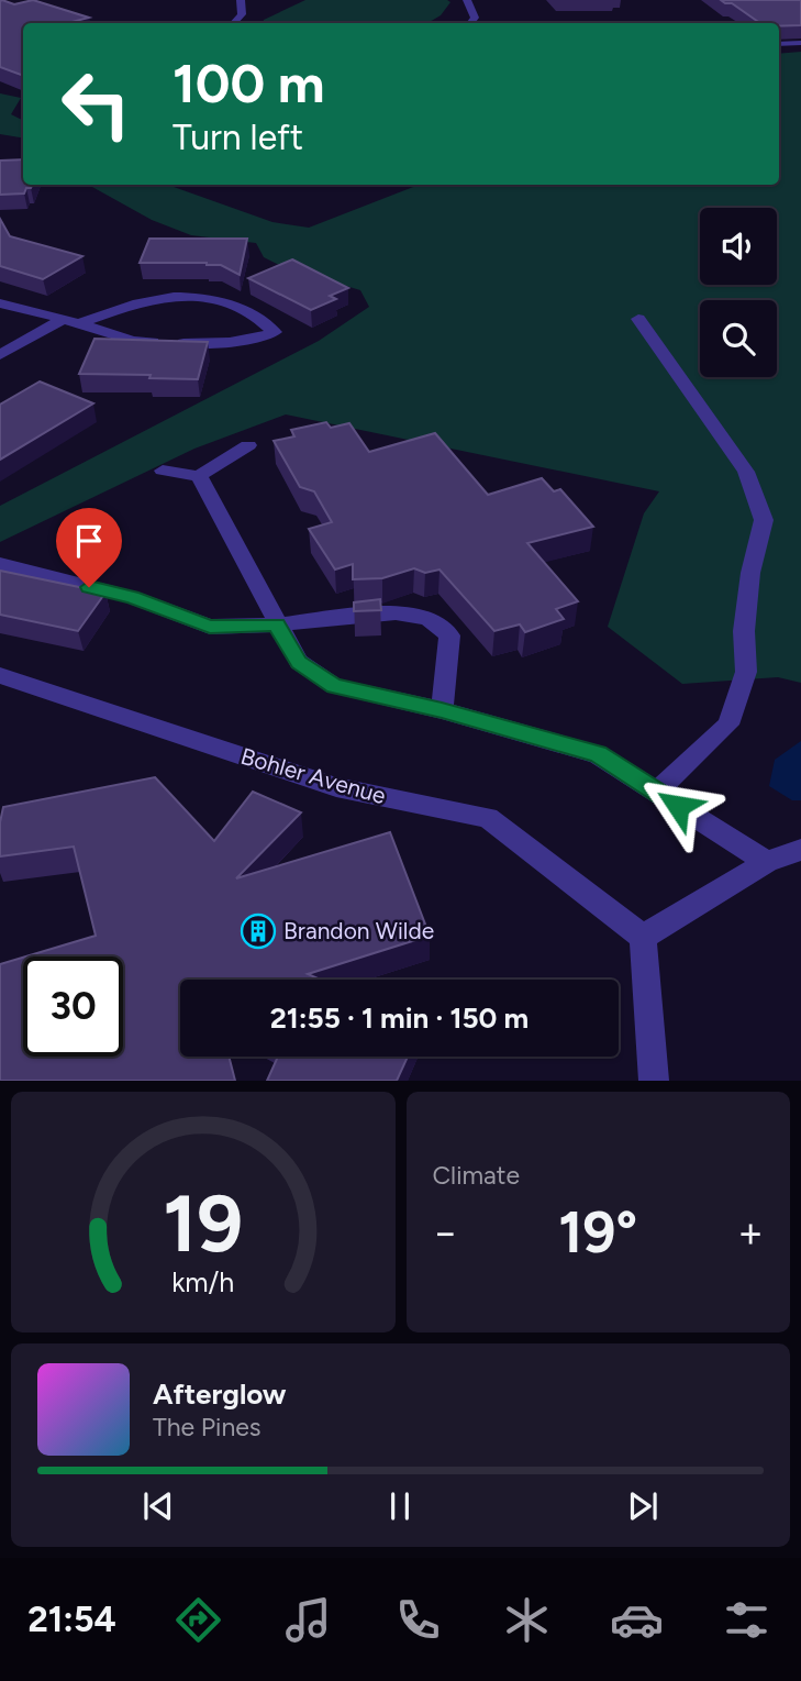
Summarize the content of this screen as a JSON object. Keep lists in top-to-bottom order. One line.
{"streets":{"street":["Bohler Avenue"]},"places":{"building":["Brandon Wilde"]},"page":{"turn":["100 m","Turn left"],"limit":"30","trip":"21:55 · 1 min · 150 m","tile":"Climate","heat":["−","19°","+"],"song":["Afterglow","The Pines"],"tabs":"21:54","gauge":["19","km/h"]}}
